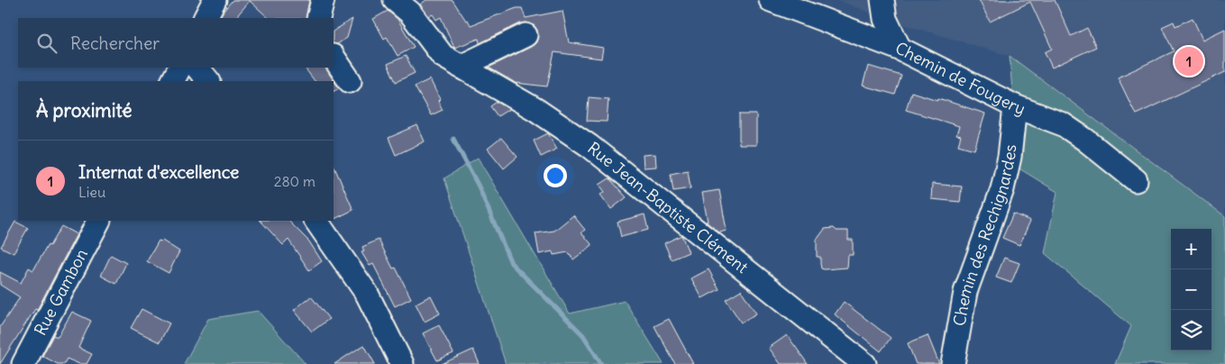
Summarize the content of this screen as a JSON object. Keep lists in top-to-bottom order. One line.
{"streets":{"street":["Chemin de Fougery","Rue Jean-Baptiste Clément","Chemin des Rechignardes","Rue Gambon"]},"crossings":[["Chemin de Fougery","Chemin des Rechignardes"]],"page":{"search":"Rechercher","pins":"1","heading":"À proximité","list":[{"mark":"1","name":"Internat d'excellence","note":"Lieu","value":"280 m"}],"map_buttons":["+","−"]}}
